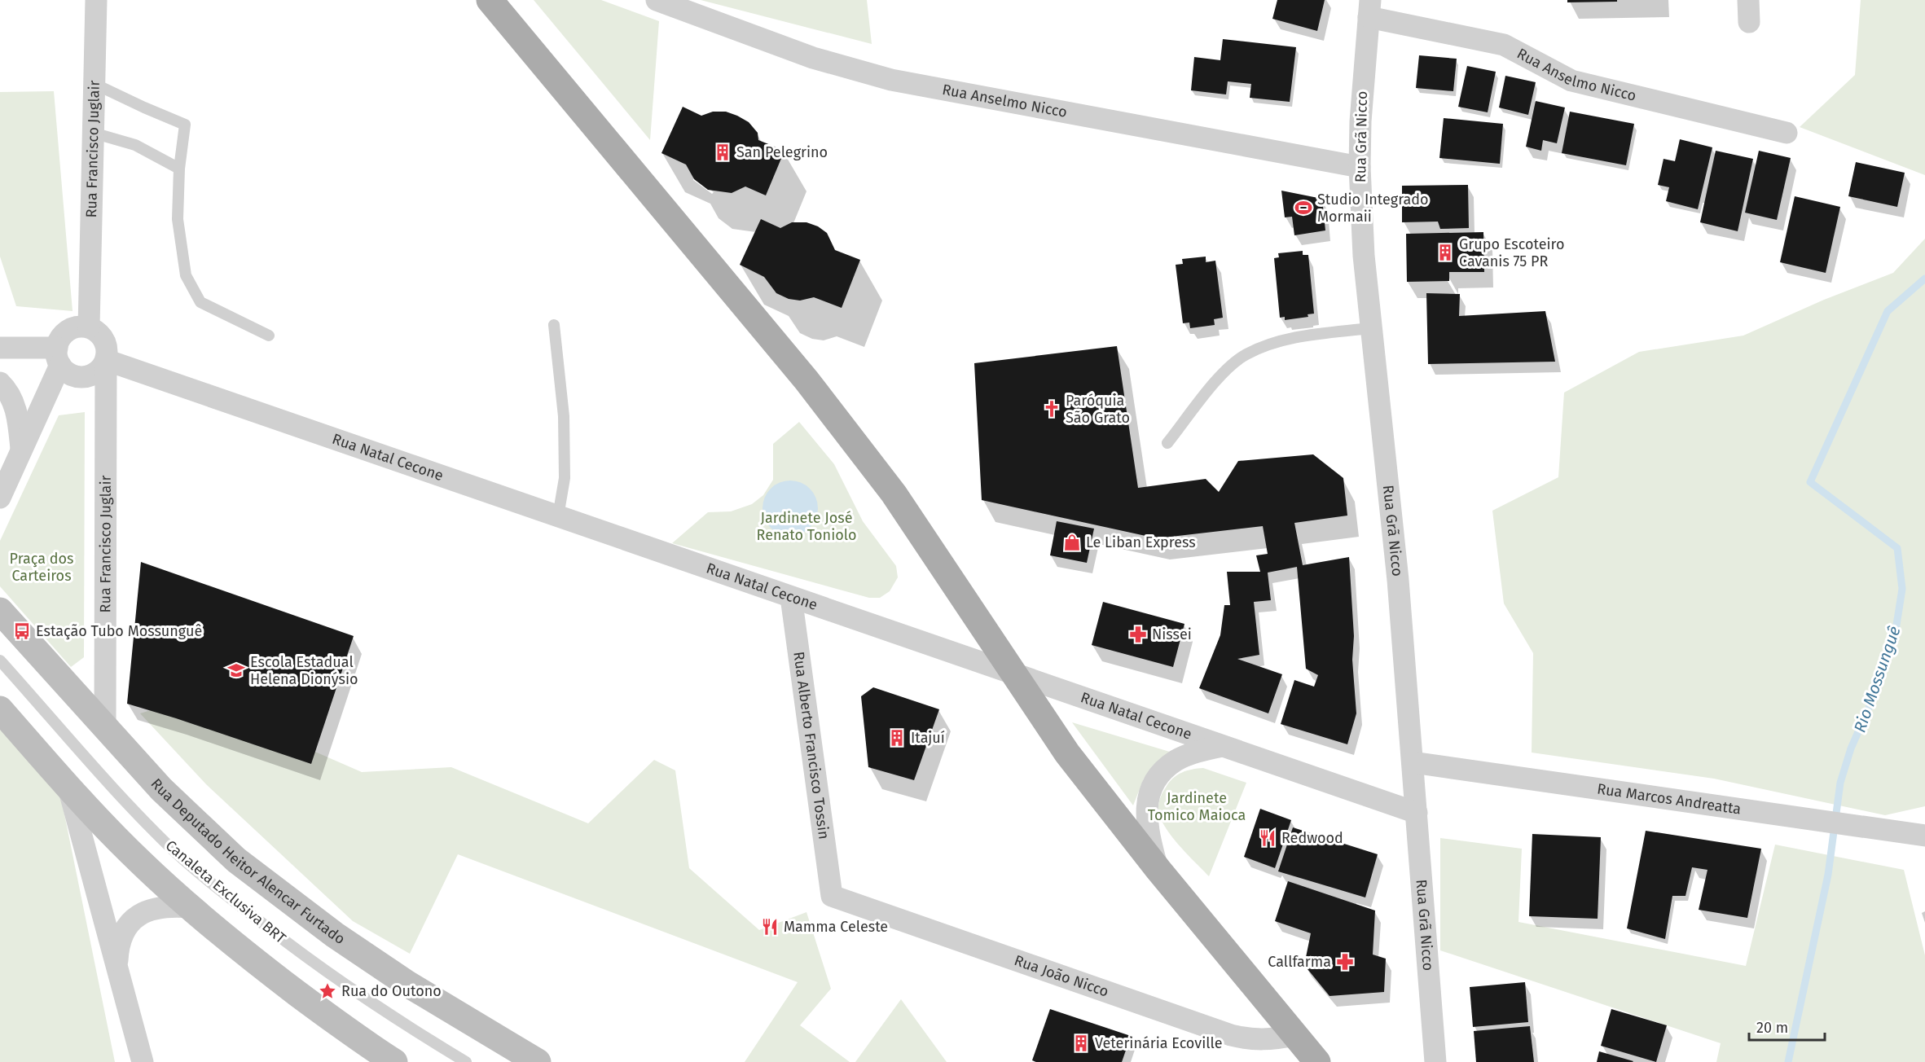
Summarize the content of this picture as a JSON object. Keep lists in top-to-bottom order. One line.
{"streets":{"street":["Rua Anselmo Nicco","Rua Grã Nicco","Rua Francisco Juglair","Rua Natal Cecone","Rua Alberto Francisco Tossin","Rua Marcos Andreatta","Rua Deputado Heitor Alencar Furtado","Rua João Nicco"],"lane":["Canaleta Exclusiva BRT"]},"crossings":[["Rua Anselmo Nicco","Rua Grã Nicco"],["Rua Grã Nicco","Rua Natal Cecone"],["Rua Grã Nicco","Rua Marcos Andreatta"],["Rua Francisco Juglair","Rua Natal Cecone"],["Rua Francisco Juglair","Rua Deputado Heitor Alencar Furtado"],["Rua Natal Cecone","Rua Alberto Francisco Tossin"],["Rua Alberto Francisco Tossin","Rua João Nicco"]],"water":["Rio Mossunguê"],"parks":["Jardinete José Renato Toniolo","Praça dos Carteiros","Jardinete Tomico Maioca"],"places":{"building":["San Pelegrino","Grupo Escoteiro Cavanis 75 PR","Itajuí","Veterinária Ecoville"],"sports":["Studio Integrado Mormaii"],"church":["Paróquia São Grato"],"shop":["Le Liban Express"],"bus stop":["Estação Tubo Mossunguê"],"pharmacy":["Nissei","Callfarma"],"school or university":["Escola Estadual Helena Dionýsio"],"restaurant":["Redwood","Mamma Celeste"],"place":["Rua do Outono"]},"scale_bar":"20 m"}
